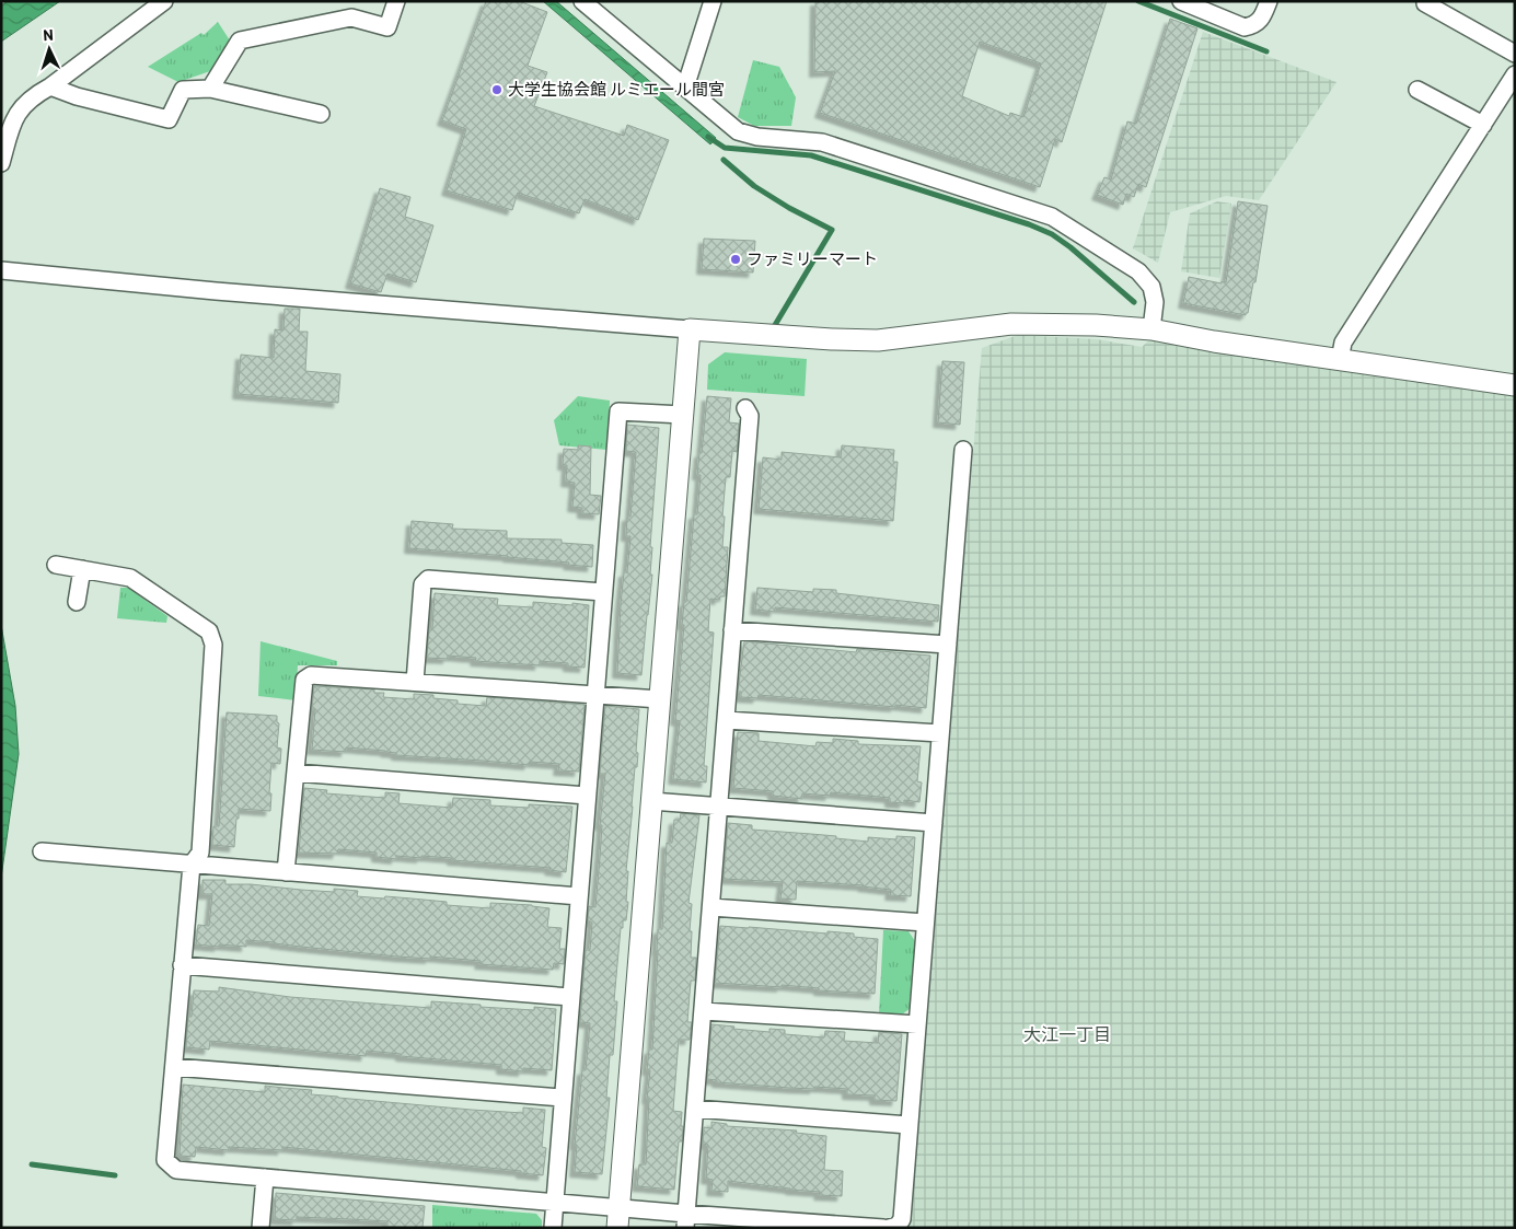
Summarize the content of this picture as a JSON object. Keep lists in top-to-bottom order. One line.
{"districts":["大江一丁目"],"places":["大学生協会館 ルミエール間宮","ファミリーマート"],"north":"top"}
